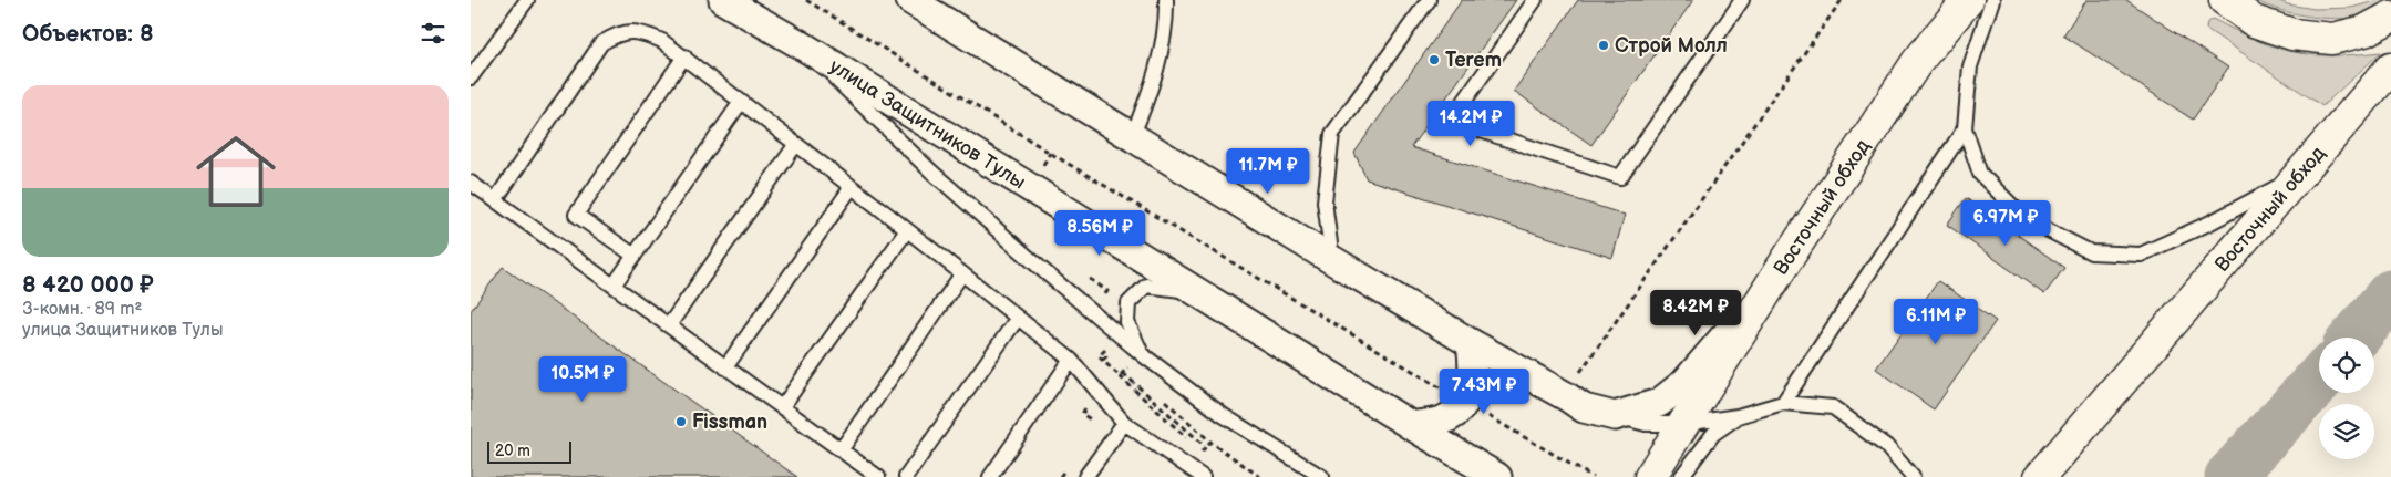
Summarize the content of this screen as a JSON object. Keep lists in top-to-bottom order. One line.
{"streets":{"main road":["Восточный обход"],"street":["улица Защитников Тулы"]},"places":["Строй Молл","Terem","Fissman"],"scale_bar":"20 m","page":{"heading":"Объектов: 8","list":[{"name":"8 420 000 ₽","note":"3-комн. · 89 m² · улица Защитников Тулы"}],"price":["14.2M ₽","11.7M ₽","6.97M ₽","8.56M ₽","8.42M ₽","6.11M ₽","10.5M ₽","7.43M ₽"],"scale":"20 m"}}
